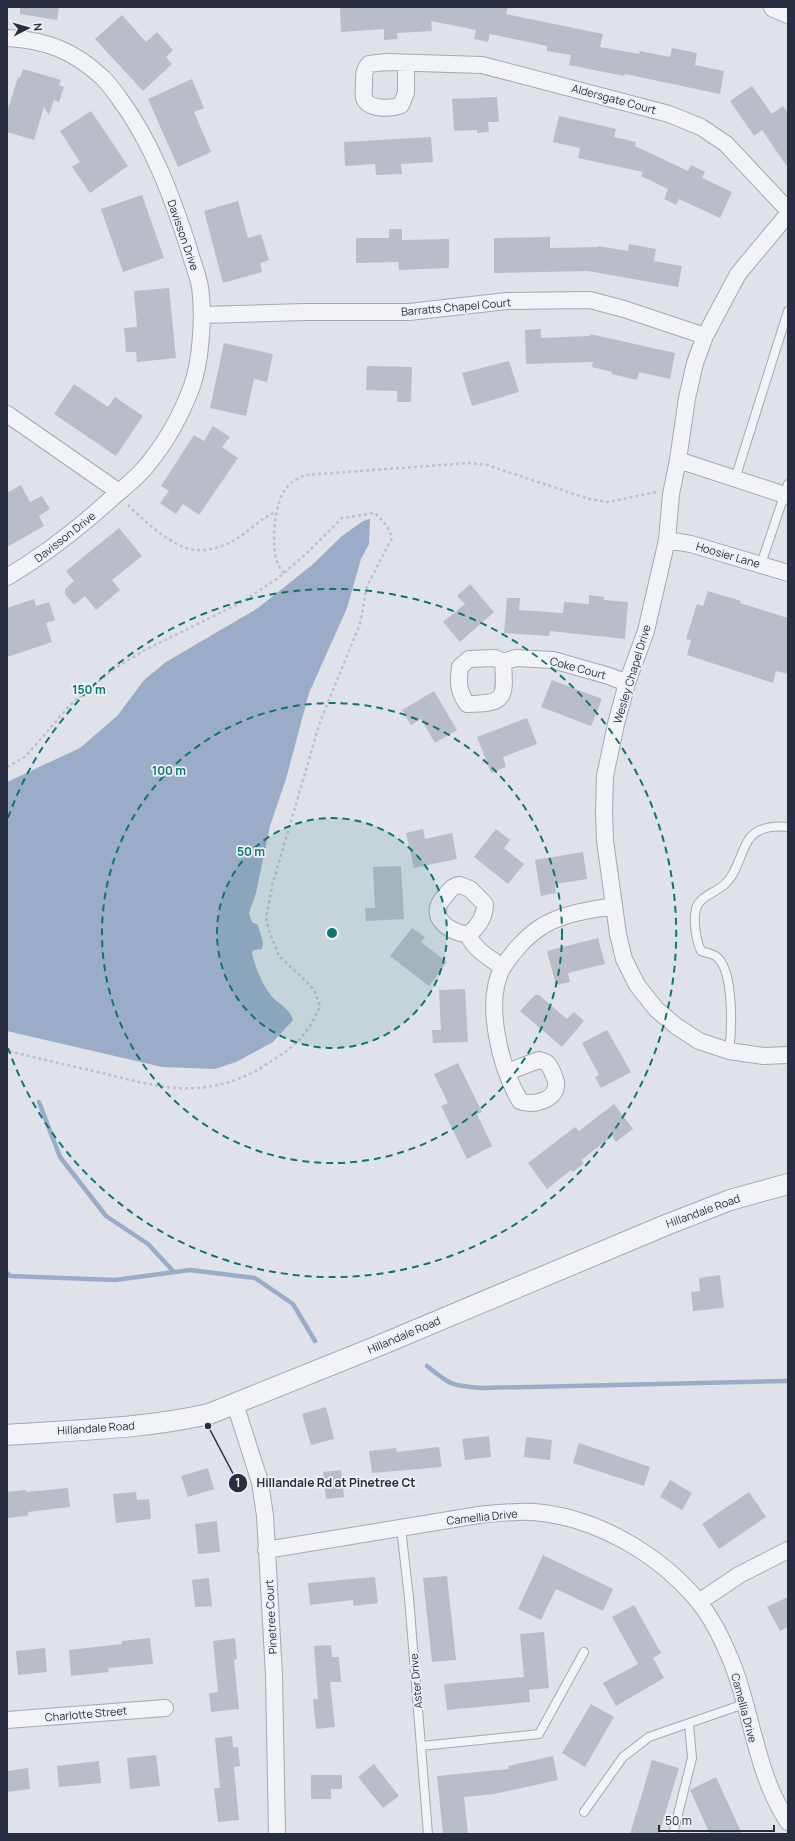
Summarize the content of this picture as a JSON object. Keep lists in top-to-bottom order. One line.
{"streets":{"street":["Aldersgate Court","Davisson Drive","Barratts Chapel Court","Hoosier Lane","Coke Court","Wesley Chapel Drive","Hillandale Road","Camellia Drive","Pinetree Court","Charlotte Street"],"lane":["Aster Drive"]},"crossings":[["Davisson Drive","Barratts Chapel Court"],["Barratts Chapel Court","Wesley Chapel Drive"],["Hoosier Lane","Wesley Chapel Drive"],["Coke Court","Wesley Chapel Drive"],["Hillandale Road","Pinetree Court"],["Camellia Drive","Pinetree Court"],["Camellia Drive","Aster Drive"]],"places":["Hillandale Rd at Pinetree Ct"],"scale_bar":"50 m","north":"right","rings":["150 m","100 m","50 m"]}
